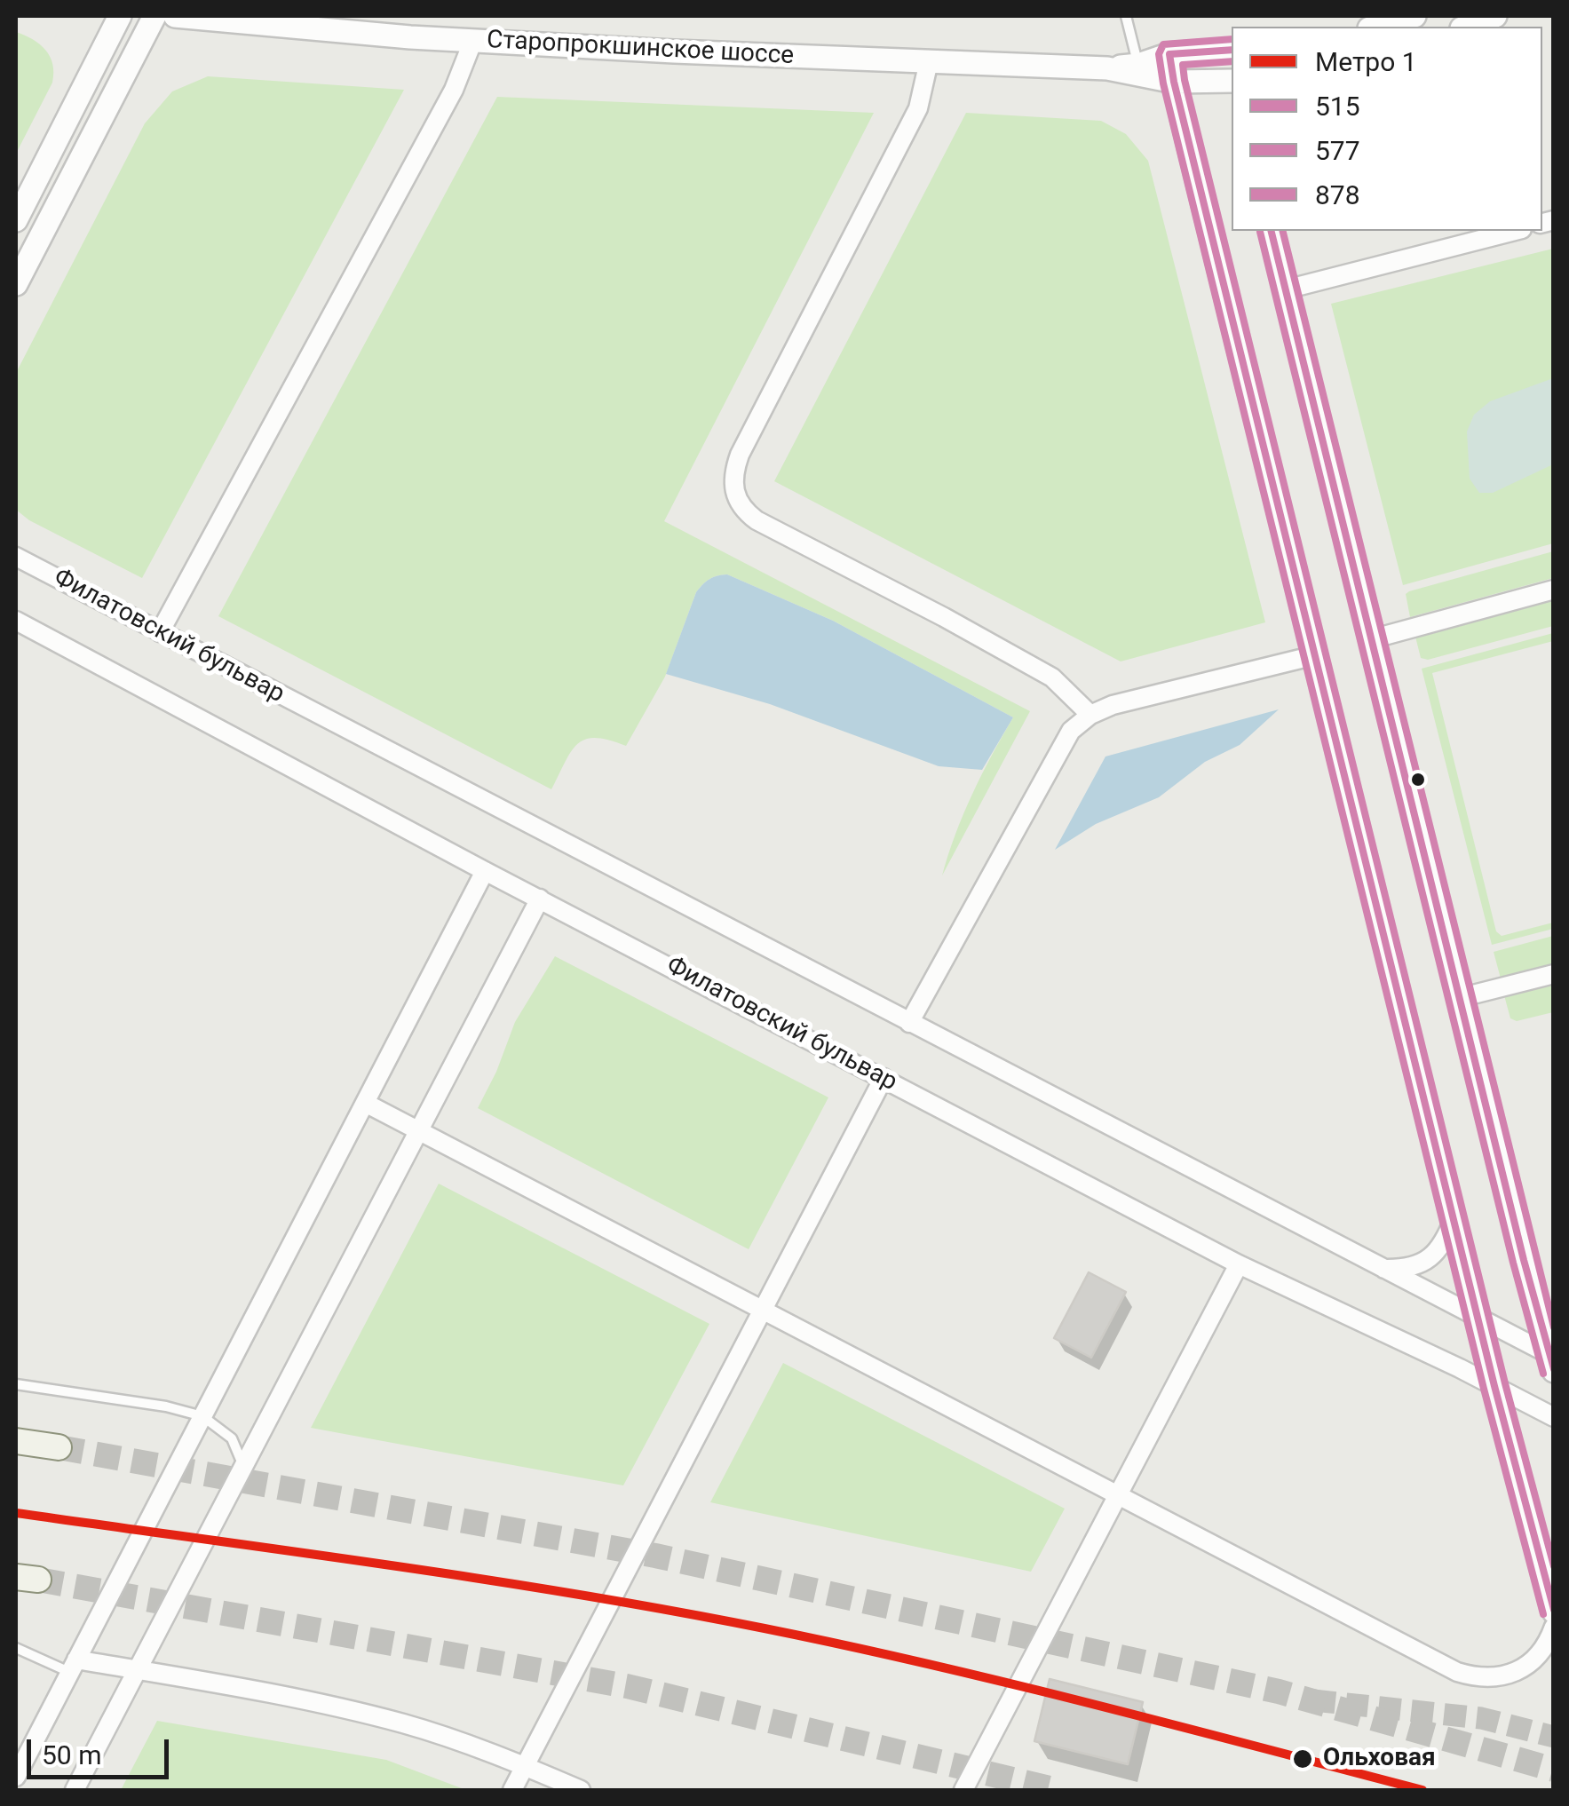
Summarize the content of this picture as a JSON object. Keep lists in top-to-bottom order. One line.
{"streets":{"street":["Старопрокшинское шоссе","Филатовский бульвар"]},"places":["Ольховая"],"lines":["transit line 577","transit line 515","transit line 878","metro line 1"],"legend":["Метро 1","515","577","878"],"scale_bar":"50 m"}
